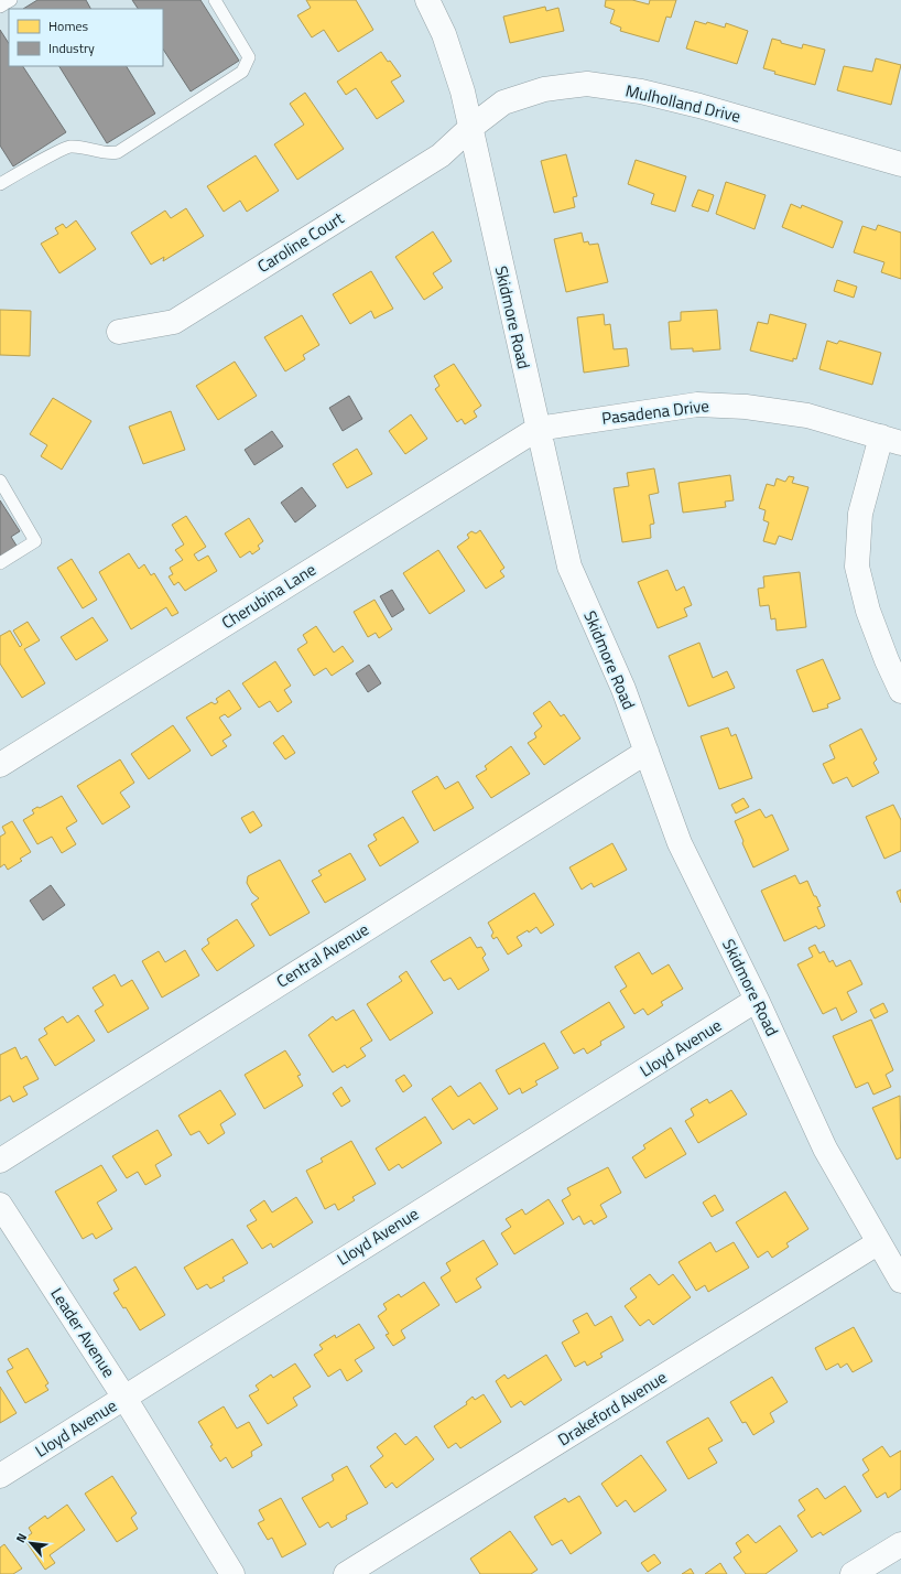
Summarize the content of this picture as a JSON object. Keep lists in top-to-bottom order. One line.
{"streets":{"street":["Mulholland Drive","Caroline Court","Skidmore Road","Pasadena Drive","Cherubina Lane","Central Avenue","Lloyd Avenue","Leader Avenue","Drakeford Avenue"]},"crossings":[["Mulholland Drive","Caroline Court"],["Mulholland Drive","Skidmore Road"],["Caroline Court","Skidmore Road"],["Skidmore Road","Pasadena Drive"],["Skidmore Road","Cherubina Lane"],["Skidmore Road","Central Avenue"],["Skidmore Road","Lloyd Avenue"],["Skidmore Road","Drakeford Avenue"],["Pasadena Drive","Cherubina Lane"],["Lloyd Avenue","Leader Avenue"]],"legend":["Homes","Industry"],"north":"top left"}
